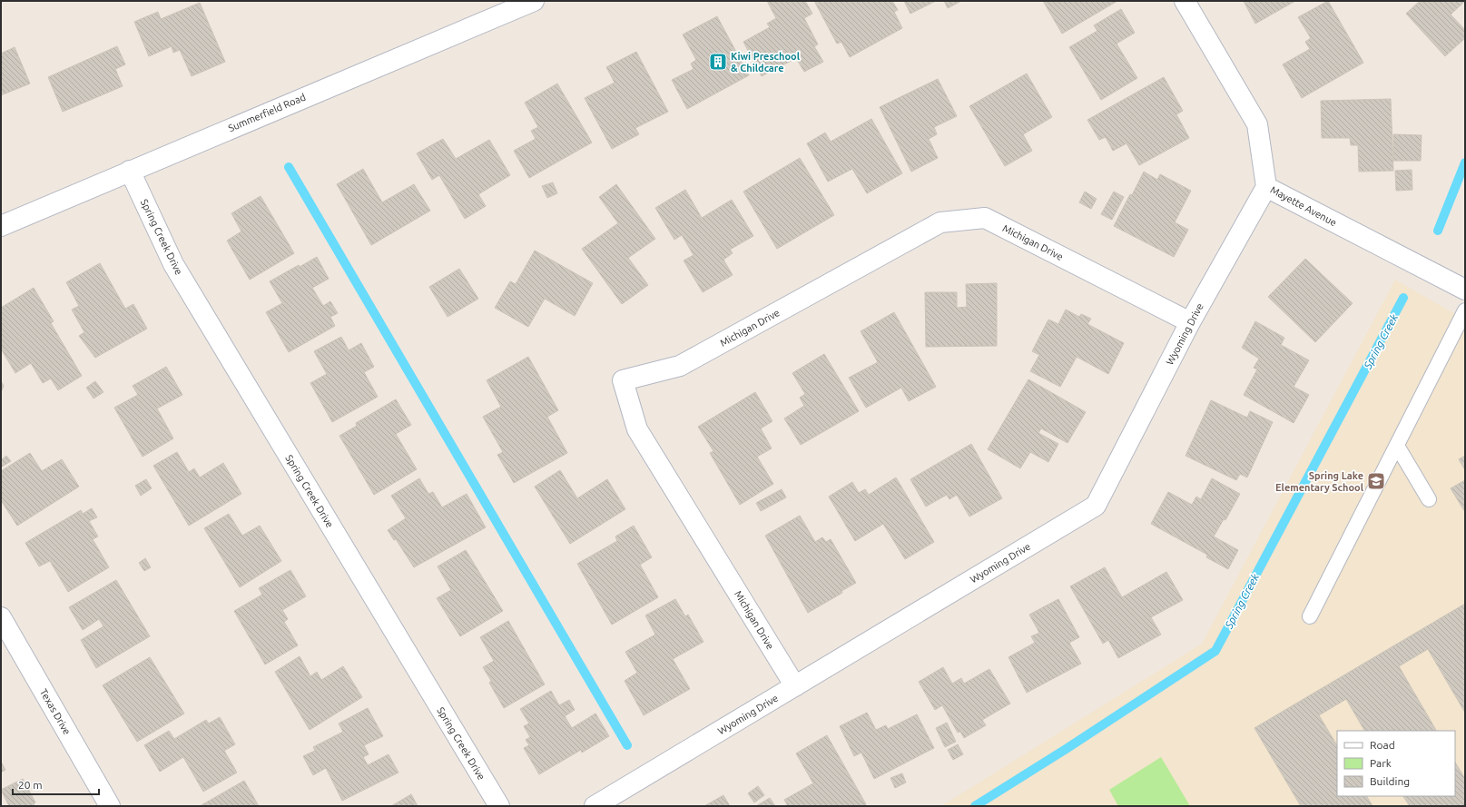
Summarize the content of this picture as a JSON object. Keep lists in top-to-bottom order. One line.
{"streets":{"street":["Summerfield Road","Mayette Avenue","Spring Creek Drive","Michigan Drive","Wyoming Drive","Texas Drive"]},"crossings":[["Summerfield Road","Spring Creek Drive"],["Mayette Avenue","Wyoming Drive"],["Michigan Drive","Wyoming Drive"]],"water":["Spring Creek"],"places":{"building":["Kiwi Preschool & Childcare"],"school or university":["Spring Lake Elementary School"]},"legend":["Road","Park","Building"],"scale_bar":"20 m"}
